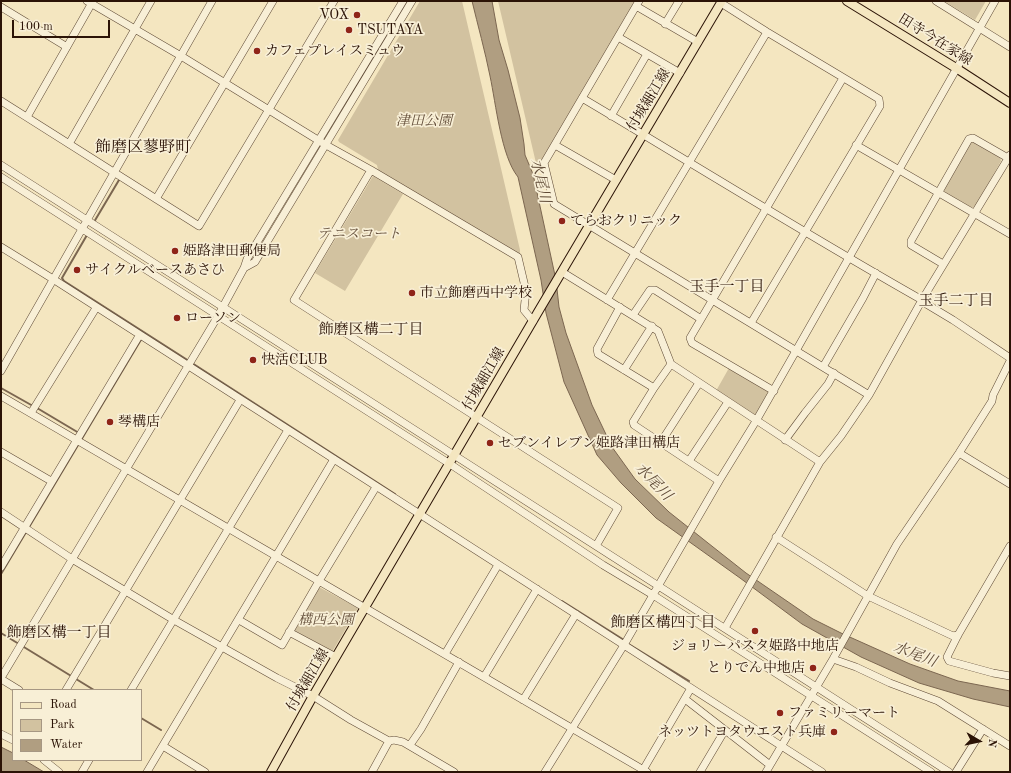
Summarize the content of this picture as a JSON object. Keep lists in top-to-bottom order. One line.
{"streets":{"main road":["田寺今在家線","付城細江線"]},"districts":["飾磨区蓼野町","玉手一丁目","玉手二丁目","飾磨区構二丁目","飾磨区構四丁目","飾磨区構一丁目"],"water":["水尾川"],"parks":["津田公園","テニスコート","構西公園"],"places":["VOX","TSUTAYA","カフェプレイスミュウ","てらおクリニック","姫路津田郵便局","サイクルベースあさひ","市立飾磨西中学校","ローソン","快活CLUB","琴構店","セブンイレブン姫路津田構店","ジョリーパスタ姫路中地店","とりでん中地店","ファミリーマート","ネッツトヨタウエスト兵庫"],"legend":["Road","Park","Water"],"scale_bar":"100 m","north":"right"}
